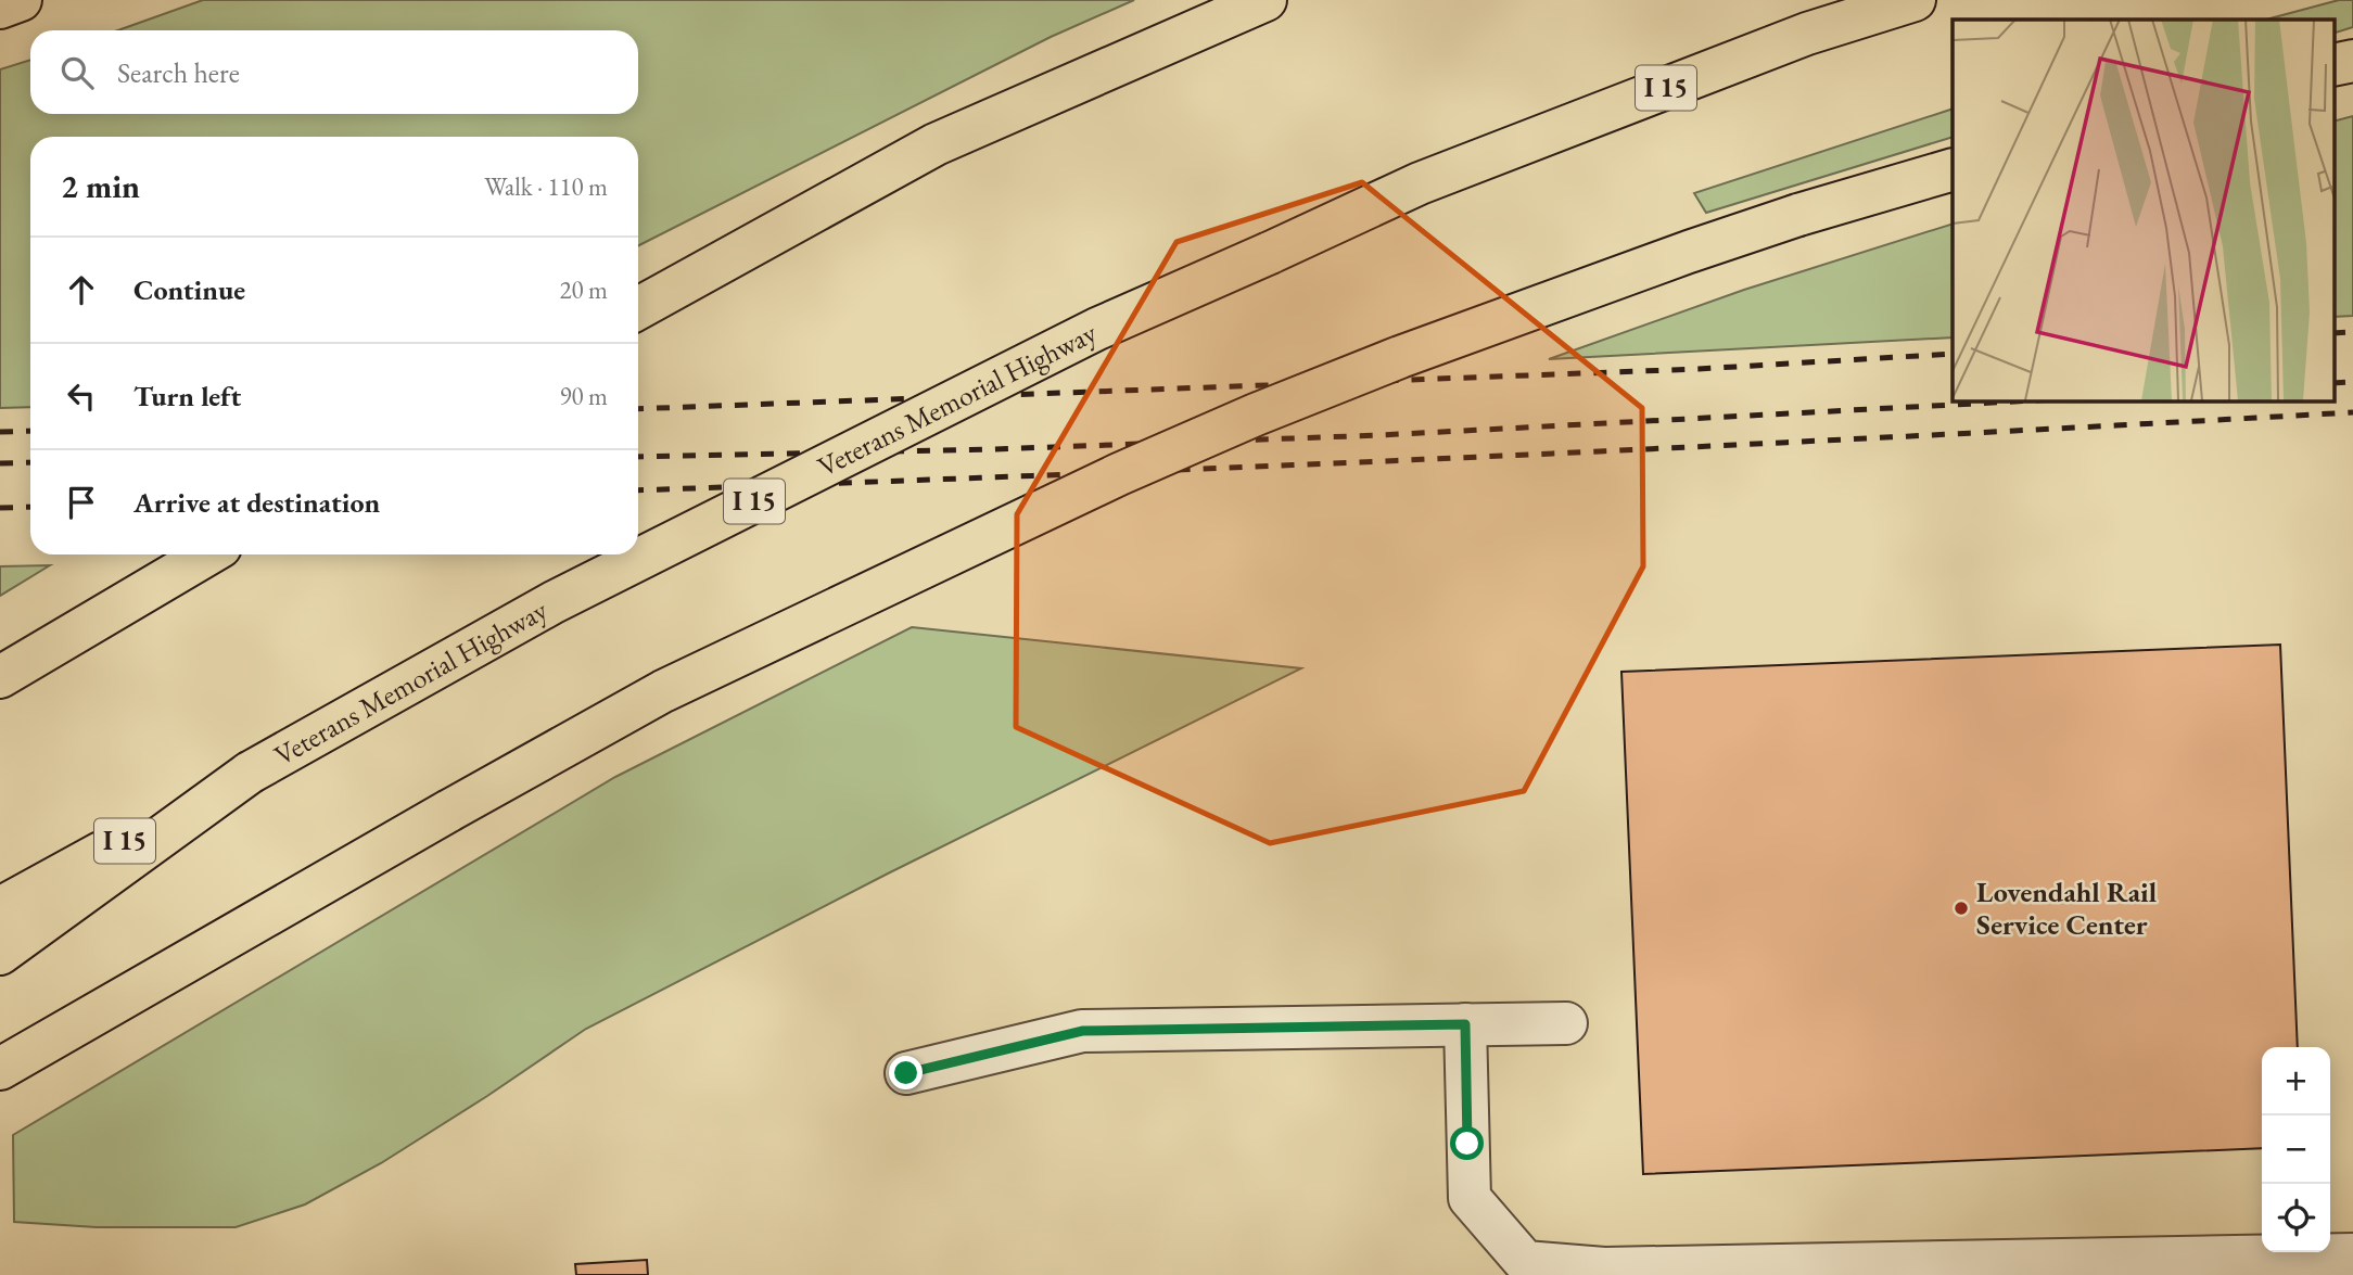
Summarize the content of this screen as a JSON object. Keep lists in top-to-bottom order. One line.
{"streets":{"highway":["I 15","Veterans Memorial Highway"]},"places":["Lovendahl Rail Service Center"],"page":{"search":"Search here","heading":["2 min","Walk · 110 m"],"list":[["Continue","20 m"],["Turn left","90 m"],"Arrive at destination"],"map_buttons":["+","−"]}}
